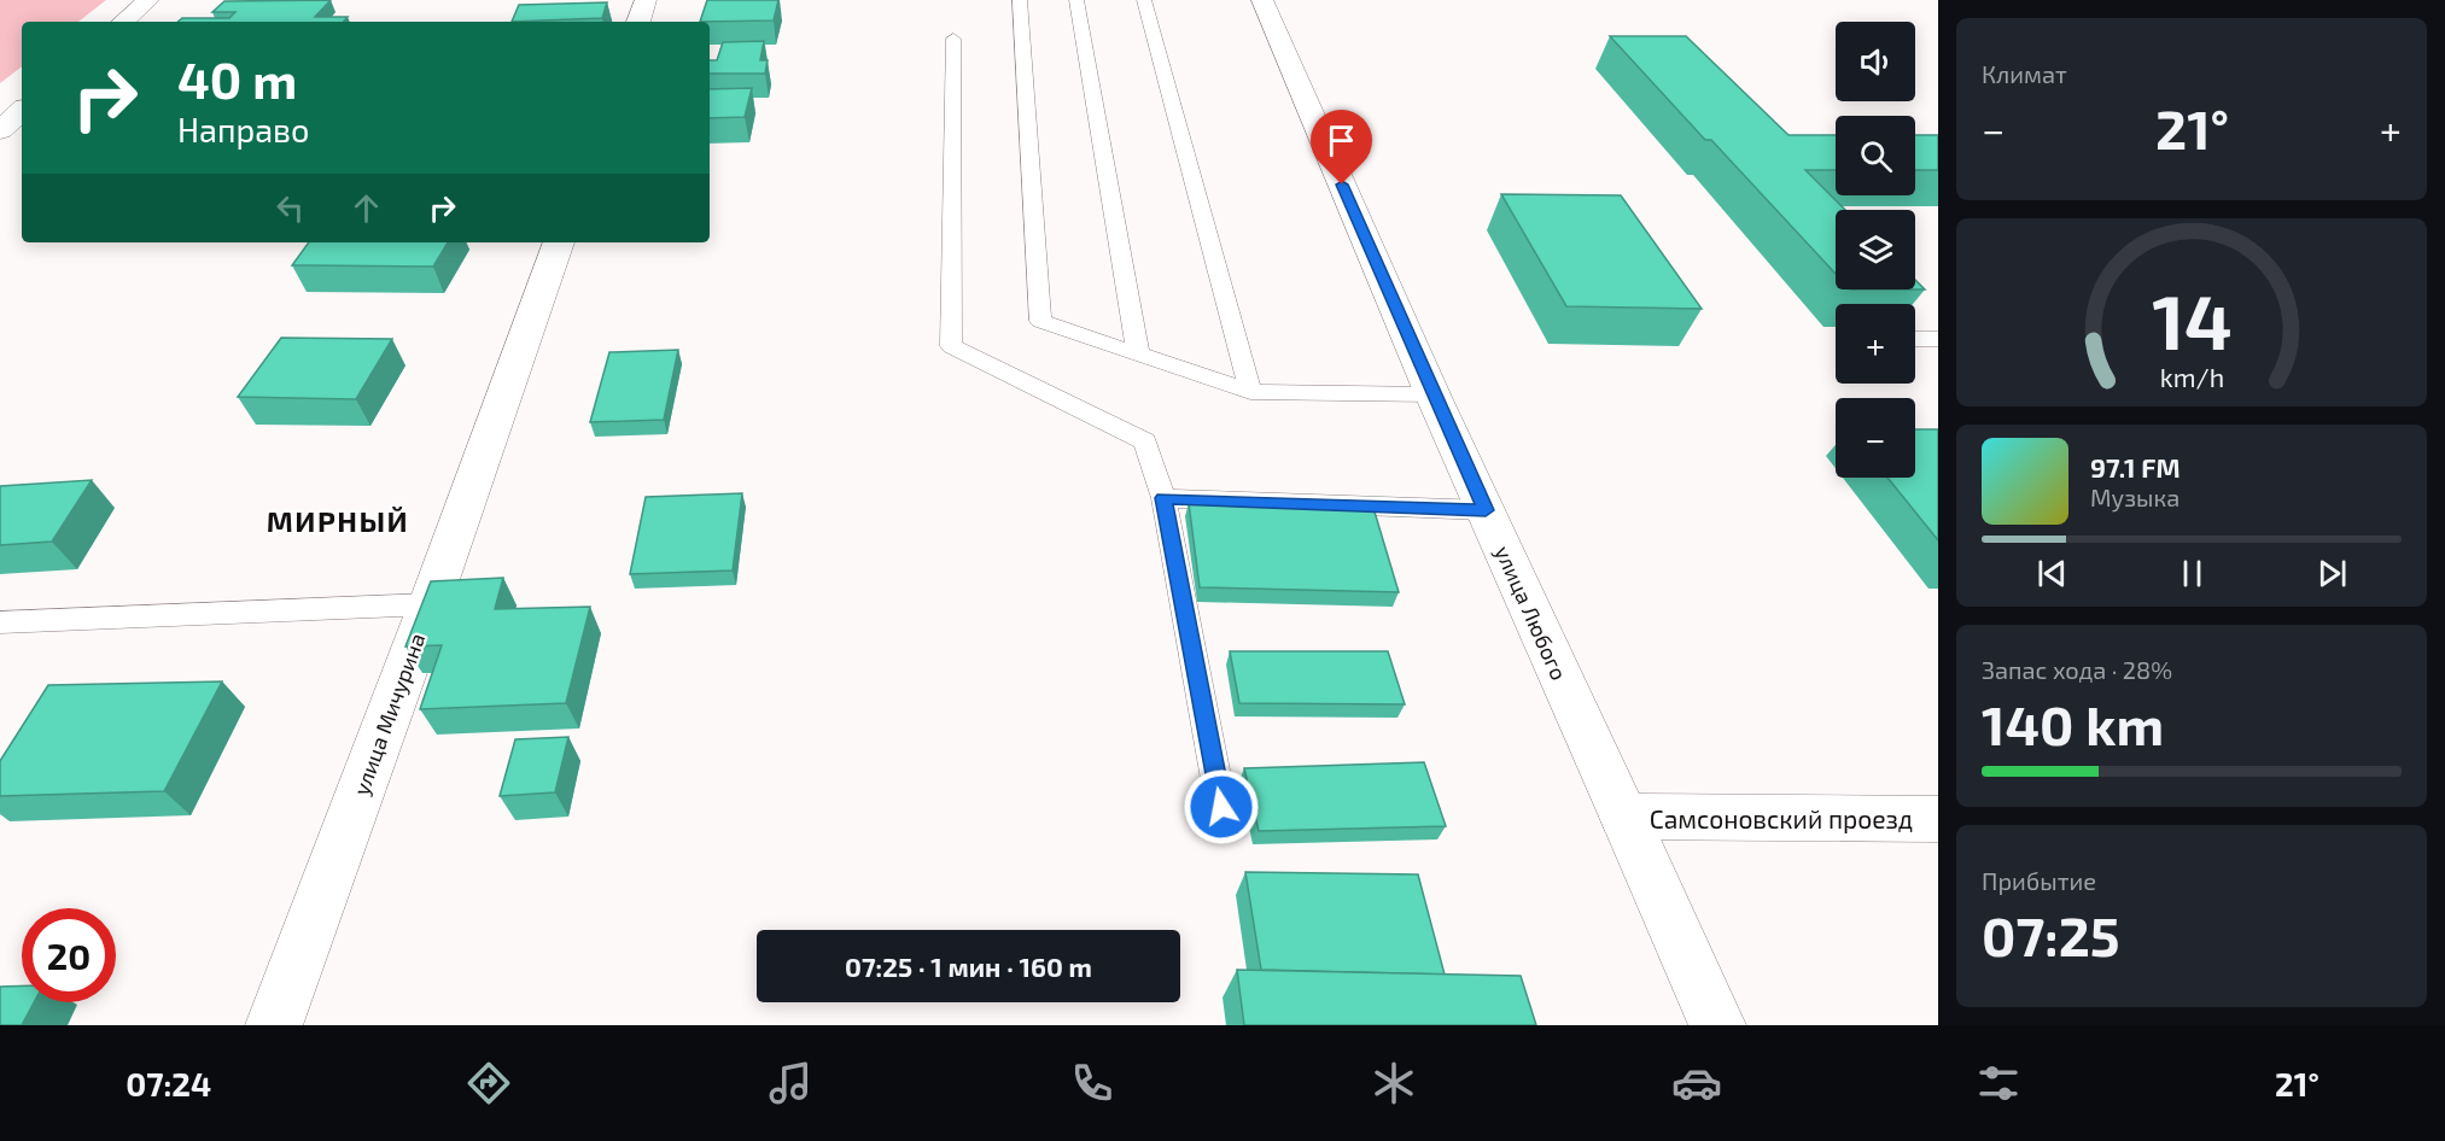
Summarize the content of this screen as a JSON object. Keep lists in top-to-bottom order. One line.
{"streets":{"street":["улица Любого","улица Мичурина","Самсоновский проезд"]},"crossings":[["улица Любого","Самсоновский проезд"]],"districts":["МИРНЫЙ"],"page":{"tile":["Климат",["Запас хода · 28%","140 km"],["Прибытие","07:25"]],"map_buttons":["+","−"],"turn":["40 m","Направо"],"heat":["−","21°","+"],"song":["97.1 FM","Музыка"],"limit":"20","trip":"07:25 · 1 мин · 160 m","tabs":["07:24","21°"],"gauge":["14","km/h"]}}
